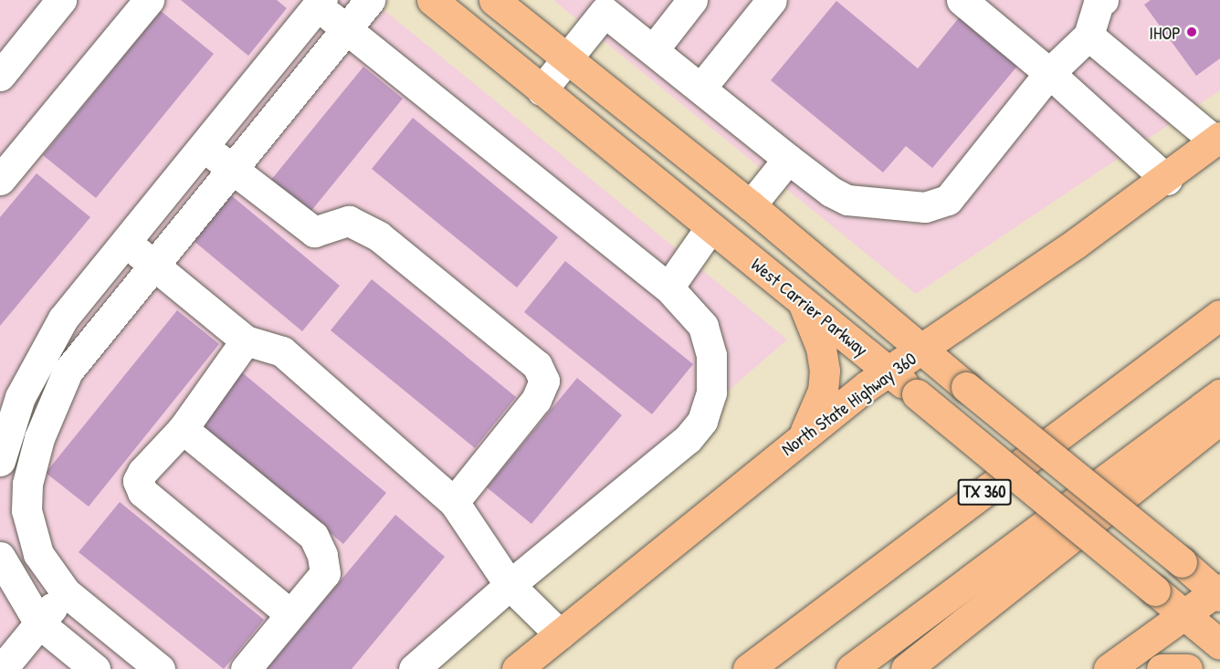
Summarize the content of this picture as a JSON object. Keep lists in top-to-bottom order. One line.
{"streets":{"main road":["West Carrier Parkway","North State Highway 360","TX 360"]},"crossings":[["West Carrier Parkway","North State Highway 360"]],"places":["IHOP"]}
